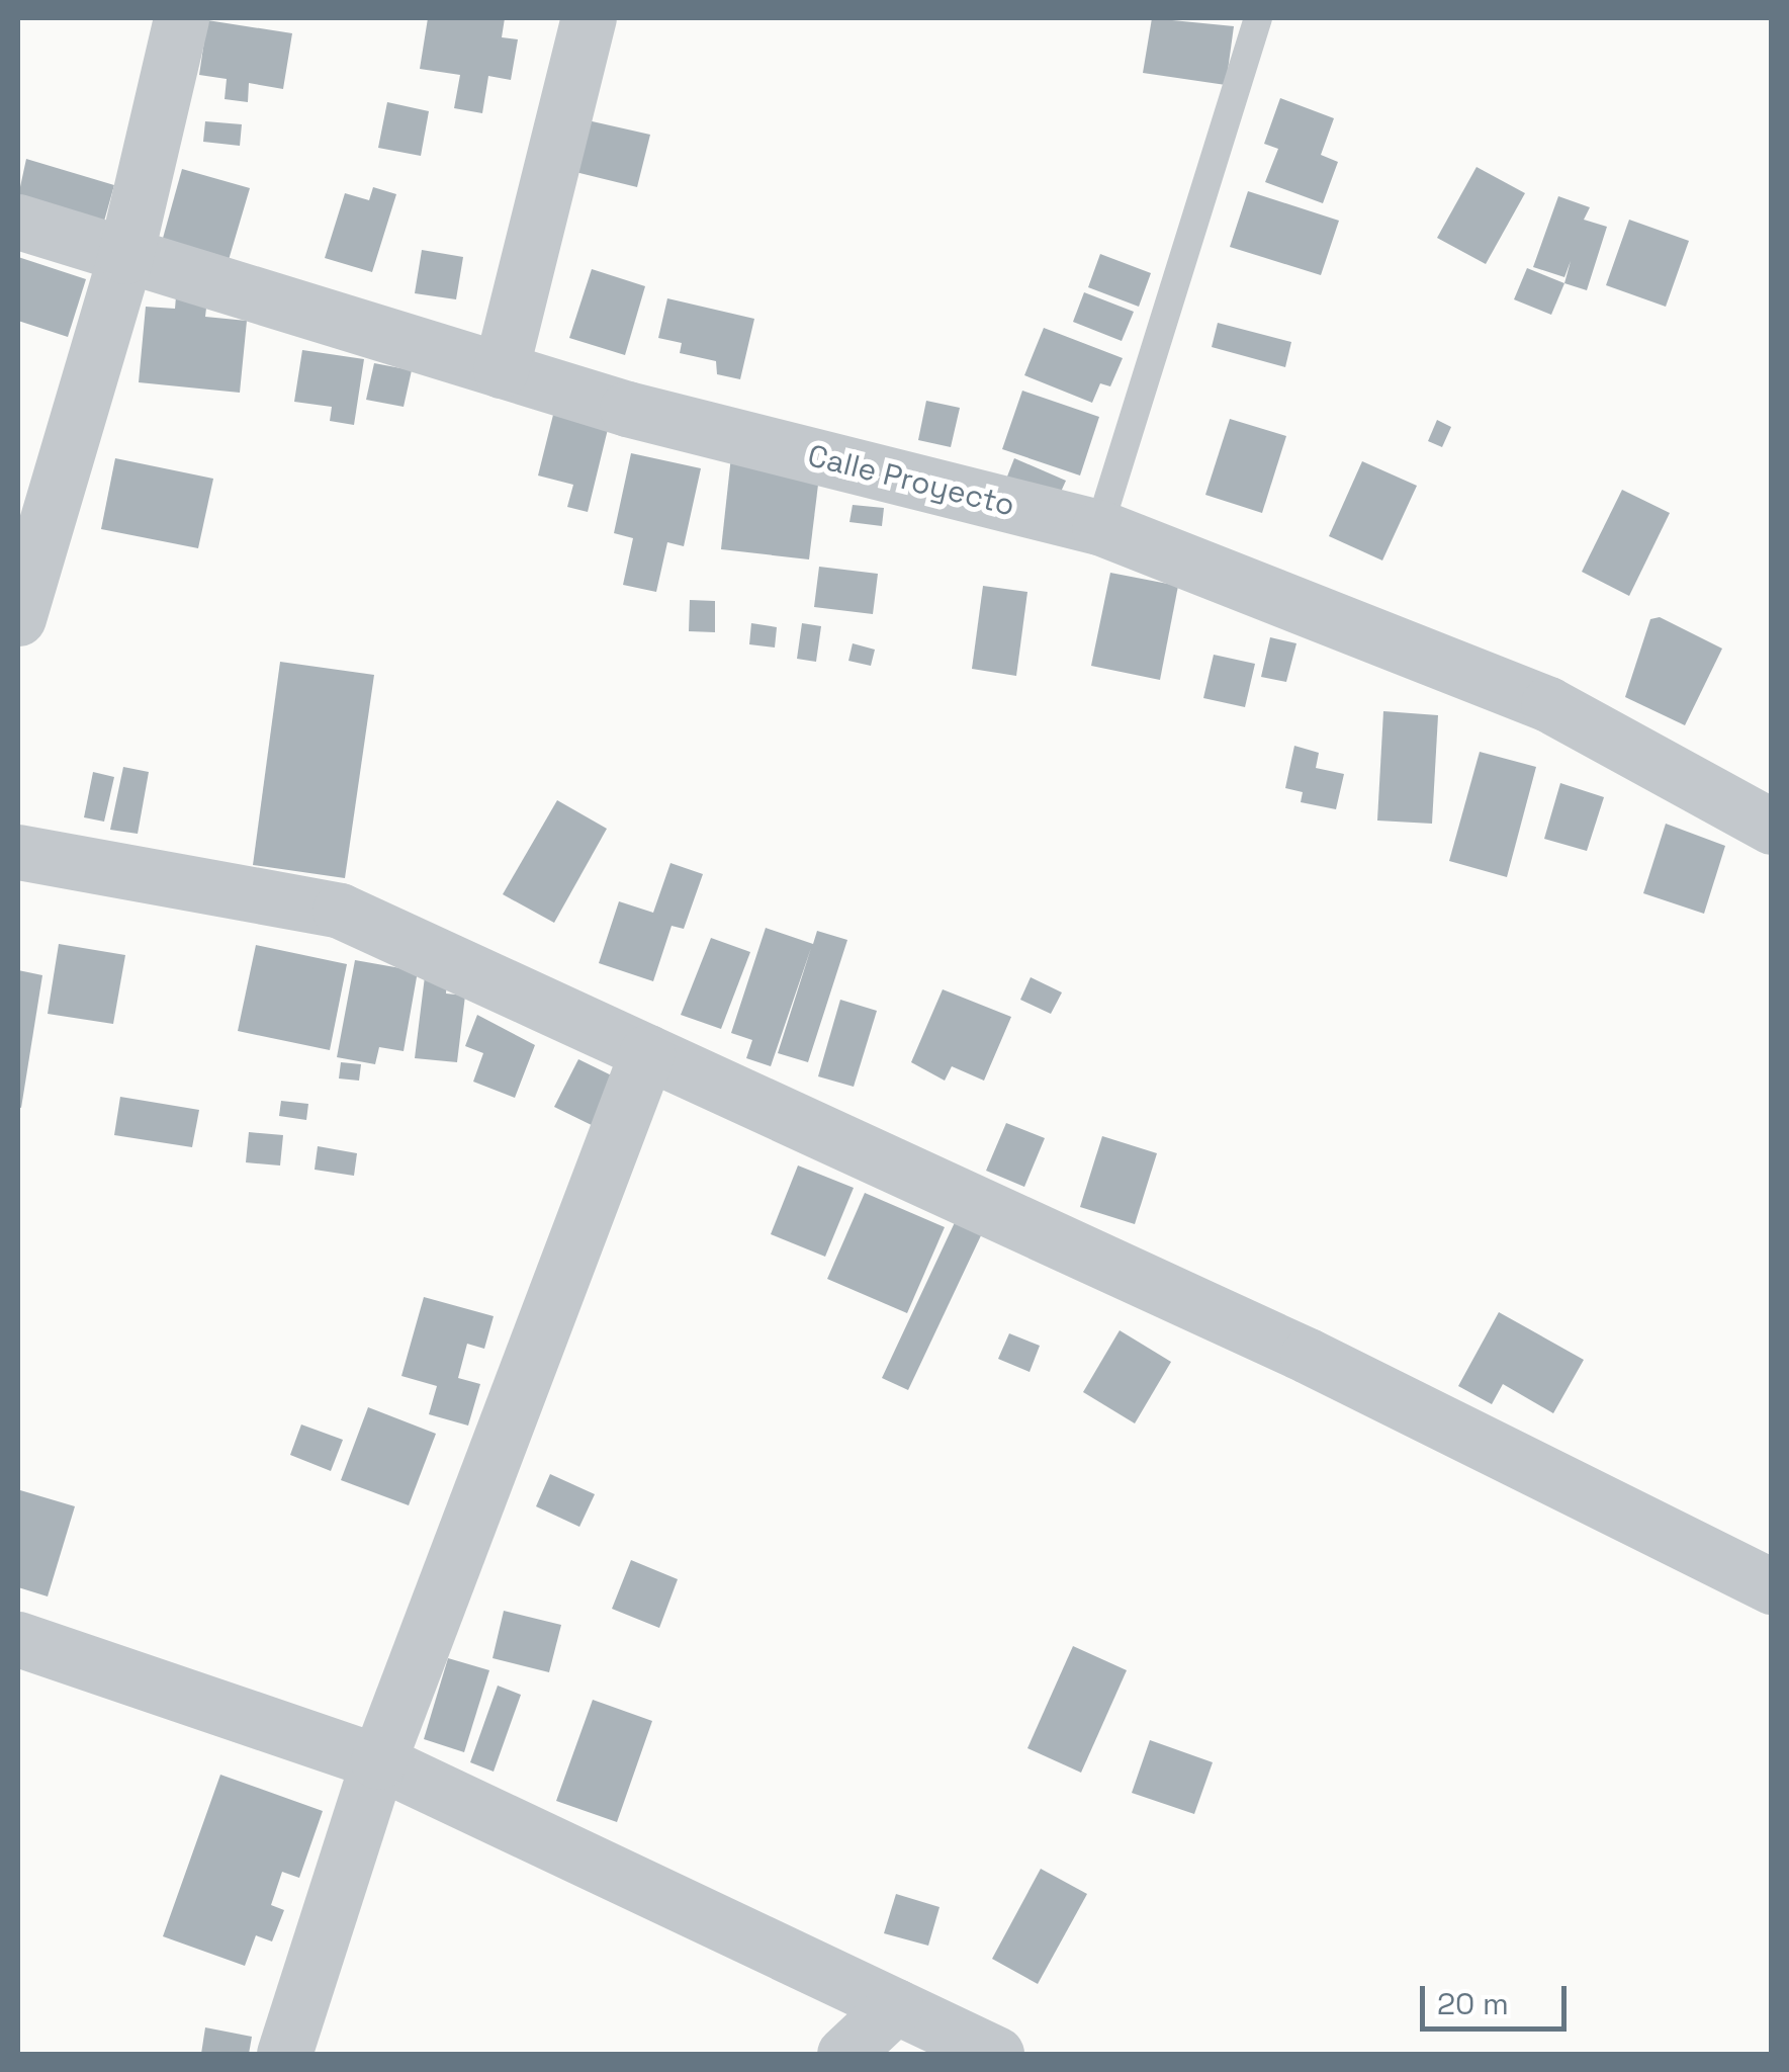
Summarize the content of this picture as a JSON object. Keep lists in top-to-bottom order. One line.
{"streets":{"street":["Calle Proyecto"]},"scale_bar":"20 m"}
